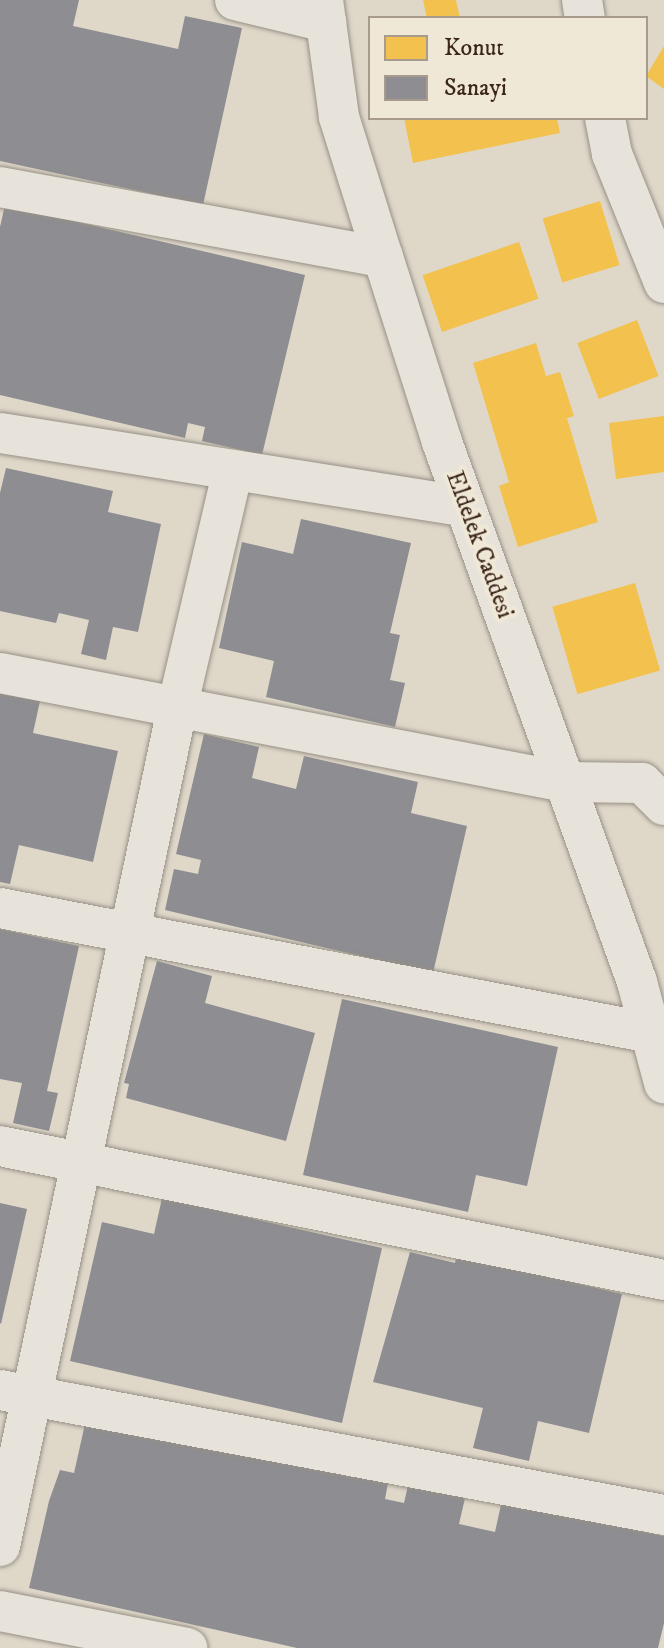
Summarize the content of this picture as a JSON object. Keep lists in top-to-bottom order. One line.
{"streets":{"street":["Eldelek Caddesi"]},"legend":["Konut","Sanayi"]}
